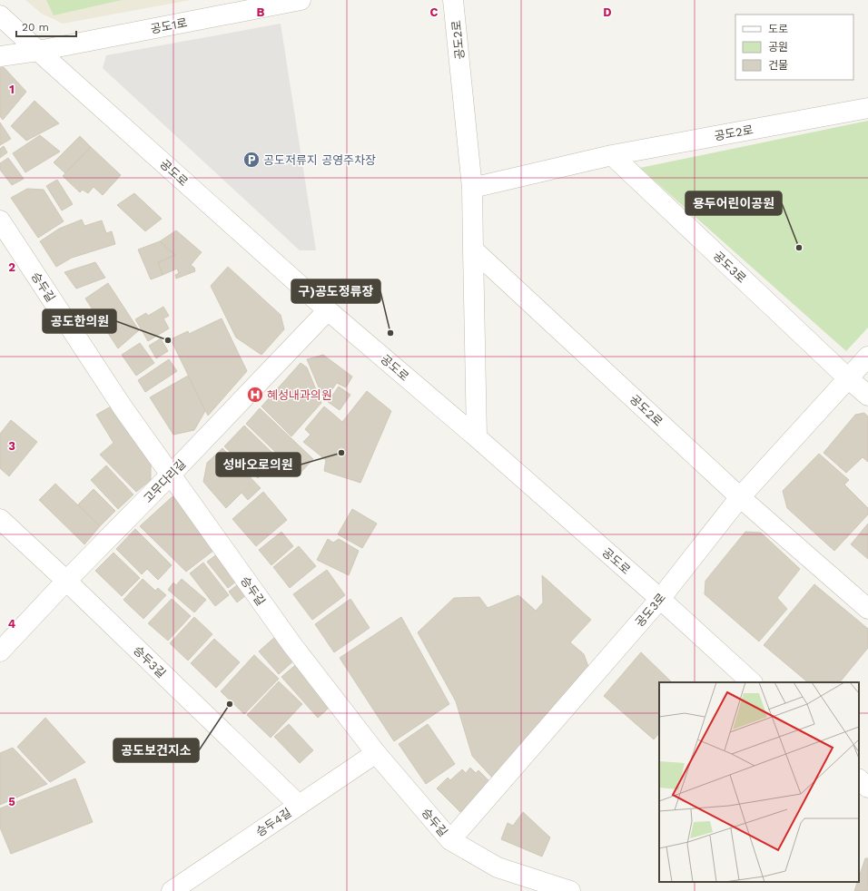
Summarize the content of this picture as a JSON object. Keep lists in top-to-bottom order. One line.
{"streets":{"street":["공도1로","공도2로","공도로","공도3로","승두길","고무다리길","승두3길","승두4길"]},"crossings":[["공도1로","공도로"],["공도2로","공도3로"],["공도로","공도3로"],["공도로","고무다리길"],["공도3로","승두길"],["승두길","고무다리길"],["승두길","승두4길"],["고무다리길","승두3길"],["승두3길","승두4길"]],"places":{"parking":["공도저류지 공영주차장"],"other":["용두어린이공원","구)공도정류장","공도한의원","성바오로의원","공도보건지소"],"hospital":["혜성내과의원"]},"legend":["도로","공원","건물"],"scale_bar":"20 m","grid":{"columns":["B","C","D"],"rows":["1","2","3","4","5"]}}
